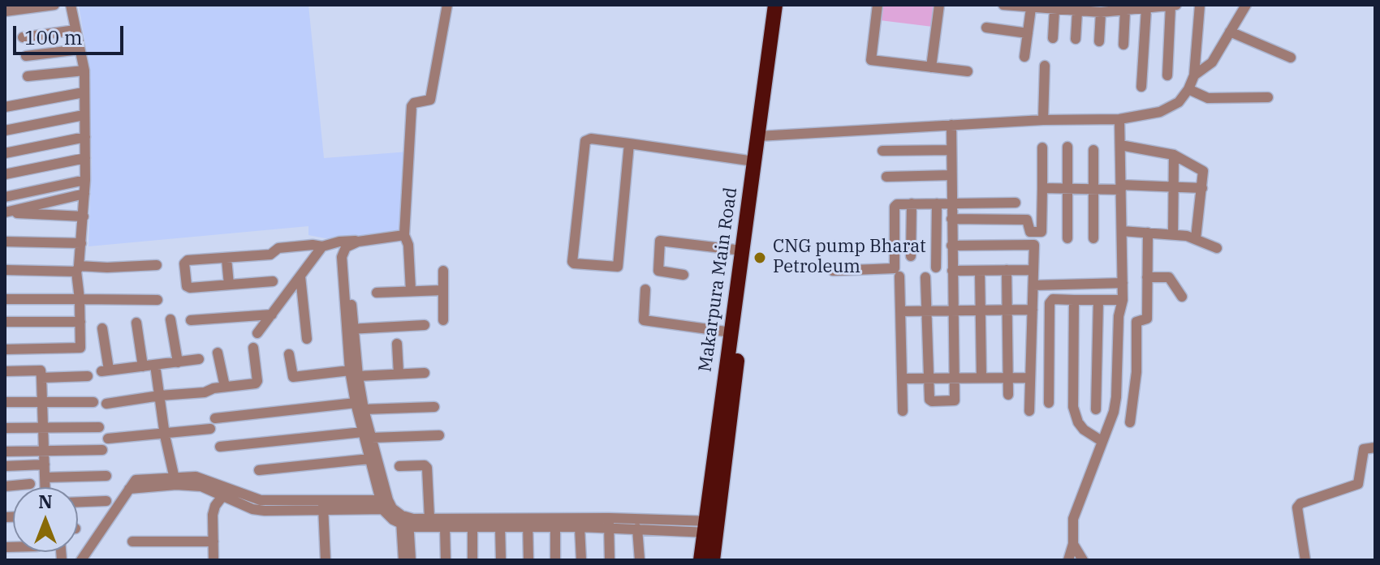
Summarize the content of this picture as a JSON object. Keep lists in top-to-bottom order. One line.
{"streets":{"highway":["Makarpura Main Road"]},"places":["CNG pump Bharat Petroleum"],"scale_bar":"100 m","north":"top"}
